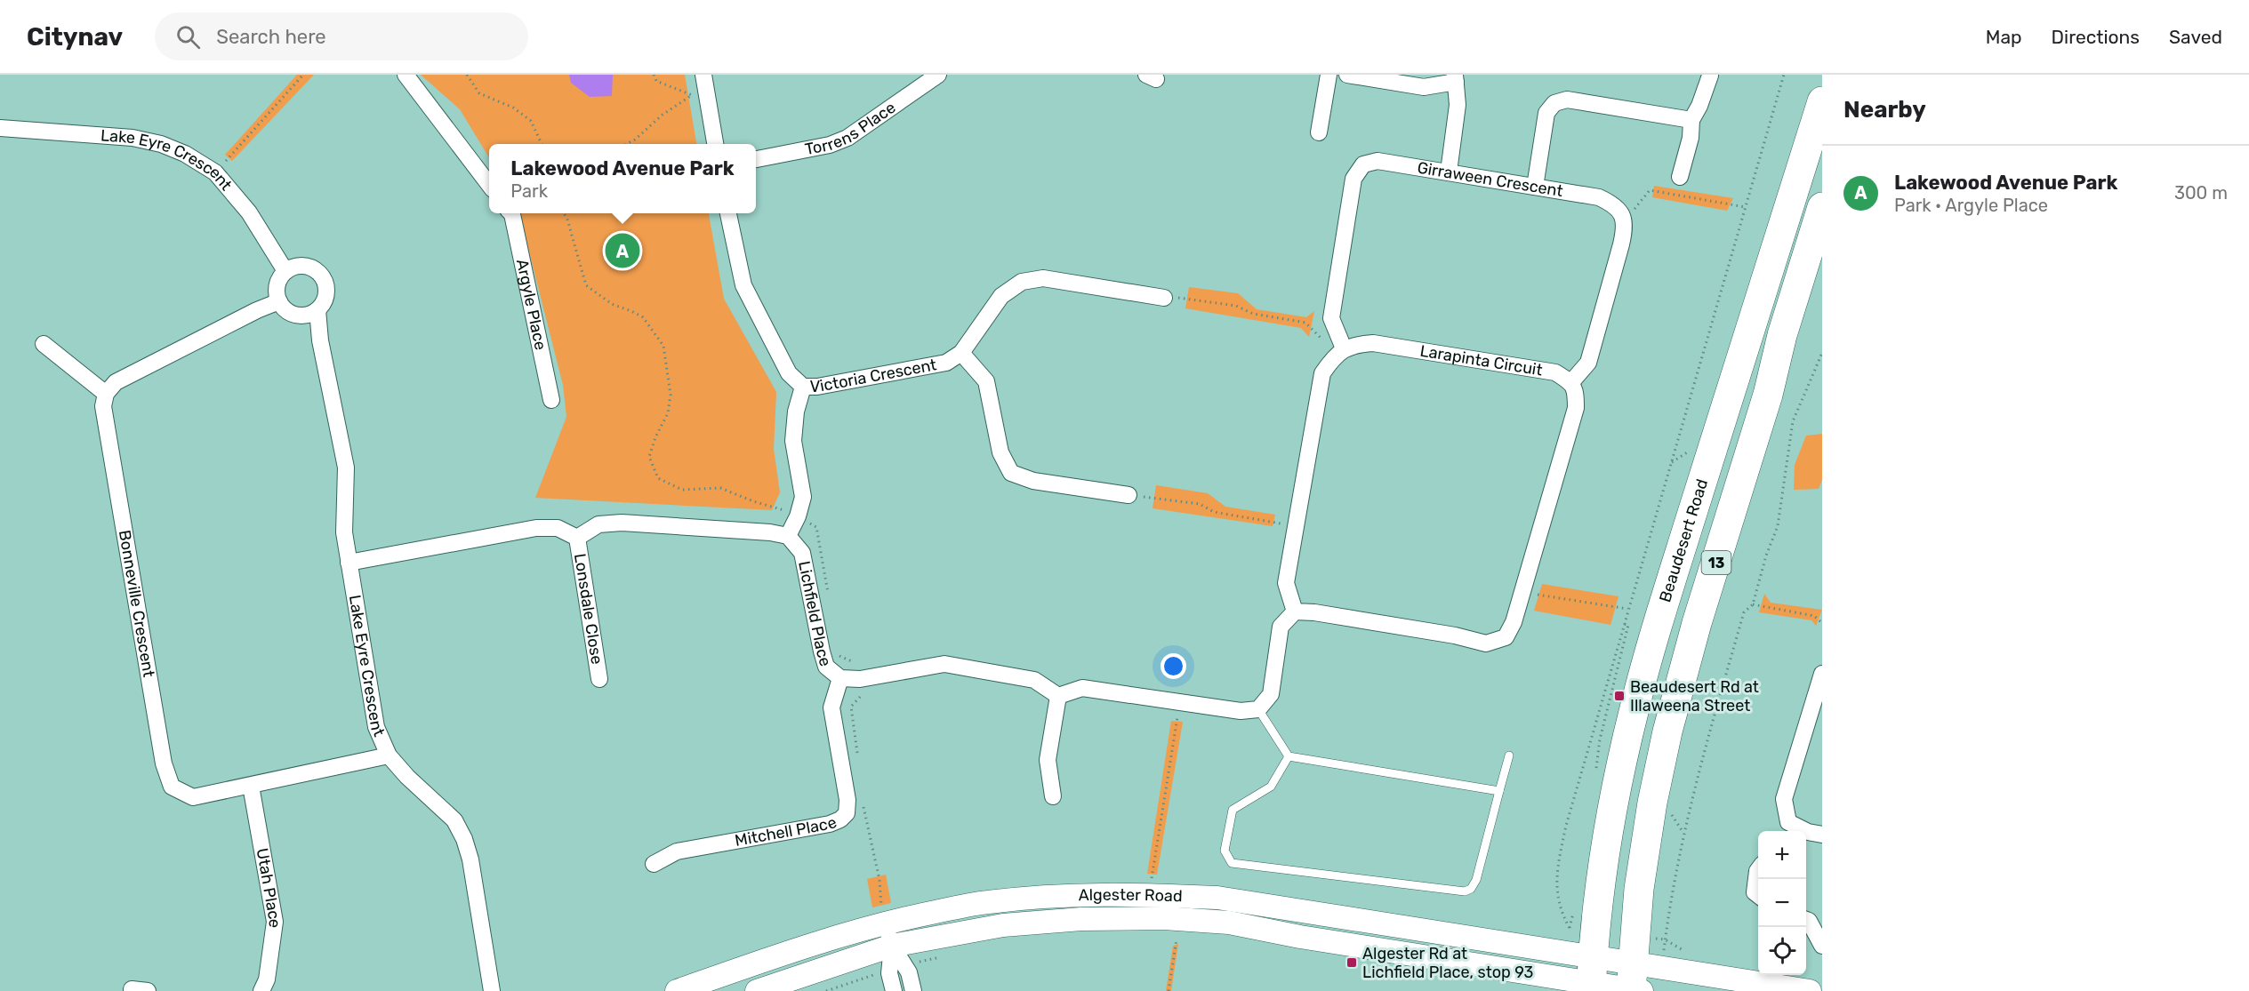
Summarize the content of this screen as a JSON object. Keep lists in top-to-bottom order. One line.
{"streets":{"highway":["Beaudesert Road","13"],"main road":["Algester Road"],"street":["Torrens Place","Lake Eyre Crescent","Girraween Crescent","Argyle Place","Larapinta Circuit","Victoria Crescent","Bonneville Crescent","Lonsdale Close","Lichfield Place","Mitchell Place","Utah Place"]},"crossings":[["Lake Eyre Crescent","Bonneville Crescent"],["Girraween Crescent","Larapinta Circuit"],["Beaudesert Road","Algester Road"],["Bonneville Crescent","Utah Place"],["Lichfield Place","Mitchell Place"]],"places":{"transit":["Beaudesert Rd at Illaweena Street","Algester Rd at Lichfield Place, stop 93"]},"page":{"header":"Citynav","search":"Search here","nav":["Map","Directions","Saved"],"heading":"Nearby","popup":["Lakewood Avenue Park","Park"],"list":[{"mark":"A","name":"Lakewood Avenue Park","note":"Park · Argyle Place","value":"300 m"}],"pins":"A","map_buttons":["+","−"]}}
